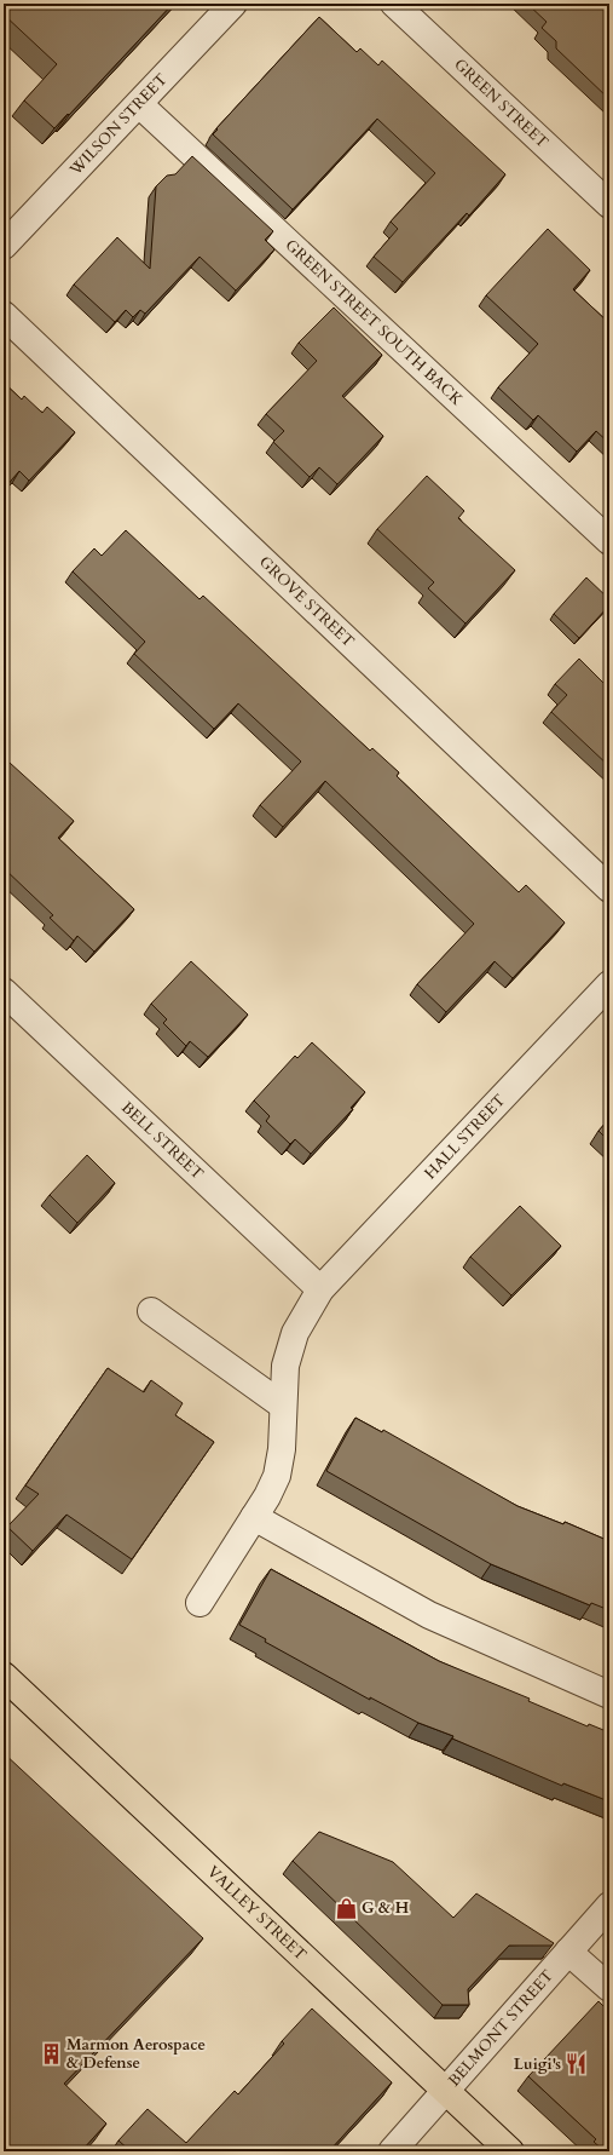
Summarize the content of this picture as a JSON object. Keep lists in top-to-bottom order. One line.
{"streets":{"main road":["VALLEY STREET"],"street":["GREEN STREET","WILSON STREET","GREEN STREET SOUTH BACK","GROVE STREET","HALL STREET","BELL STREET","BELMONT STREET"]},"crossings":[["WILSON STREET","GREEN STREET SOUTH BACK"],["HALL STREET","BELL STREET"],["VALLEY STREET","BELMONT STREET"]],"places":{"shop":["G & H"],"building":["Marmon Aerospace & Defense"],"restaurant":["Luigi's"]}}
